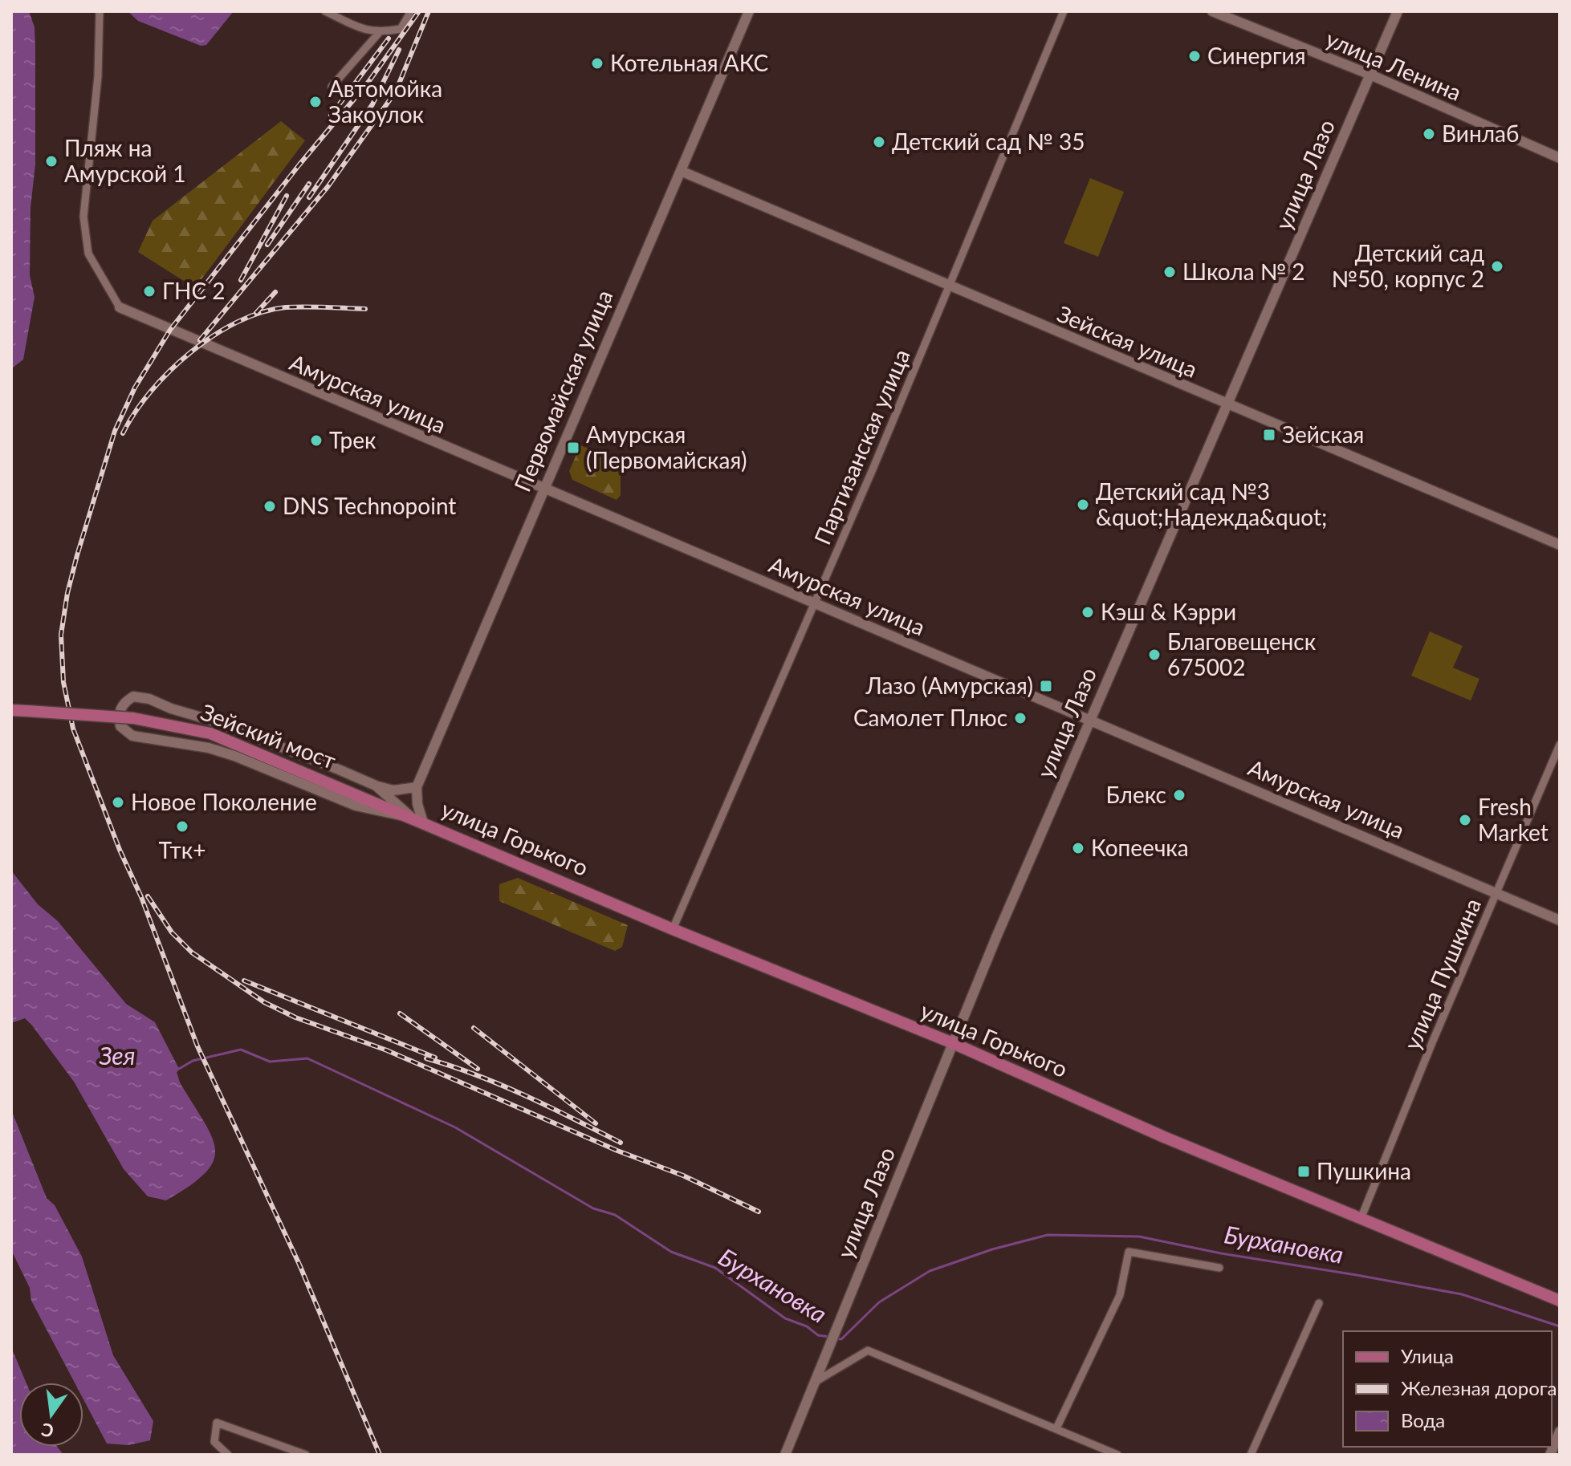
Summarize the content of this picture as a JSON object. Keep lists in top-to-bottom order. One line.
{"streets":{"main road":["Зейский мост","улица Горького"],"street":["улица Ленина","улица Лазо","Зейская улица","Первомайская улица","Амурская улица","Партизанская улица","улица Пушкина"]},"crossings":[["улица Ленина","улица Лазо"],["улица Лазо","Зейская улица"],["улица Лазо","Амурская улица"],["улица Лазо","улица Горького"],["Зейская улица","Первомайская улица"],["Зейская улица","Партизанская улица"],["Первомайская улица","Амурская улица"],["Амурская улица","Партизанская улица"],["Амурская улица","улица Пушкина"],["Партизанская улица","улица Горького"],["Зейский мост","улица Горького"],["улица Горького","улица Пушкина"]],"water":["Зея","Бурхановка"],"places":{"other":["Синергия","Котельная АКС","Автомойка Закоулок","Винлаб","Детский сад № 35","Пляж на Амурской 1","Детский сад №50, корпус 2","Школа № 2","ГНС 2","Трек","Детский сад №3 &quot;Надежда&quot;","DNS Technopoint","Кэш & Кэрри","Благовещенск 675002","Самолет Плюс","Блекс","Новое Поколение","Fresh Market","Ттк+","Копеечка"],"transit":["Зейская","Амурская (Первомайская)","Лазо (Амурская)","Пушкина"]},"legend":["Улица","Железная дорога","Вода"],"north":"bottom"}
